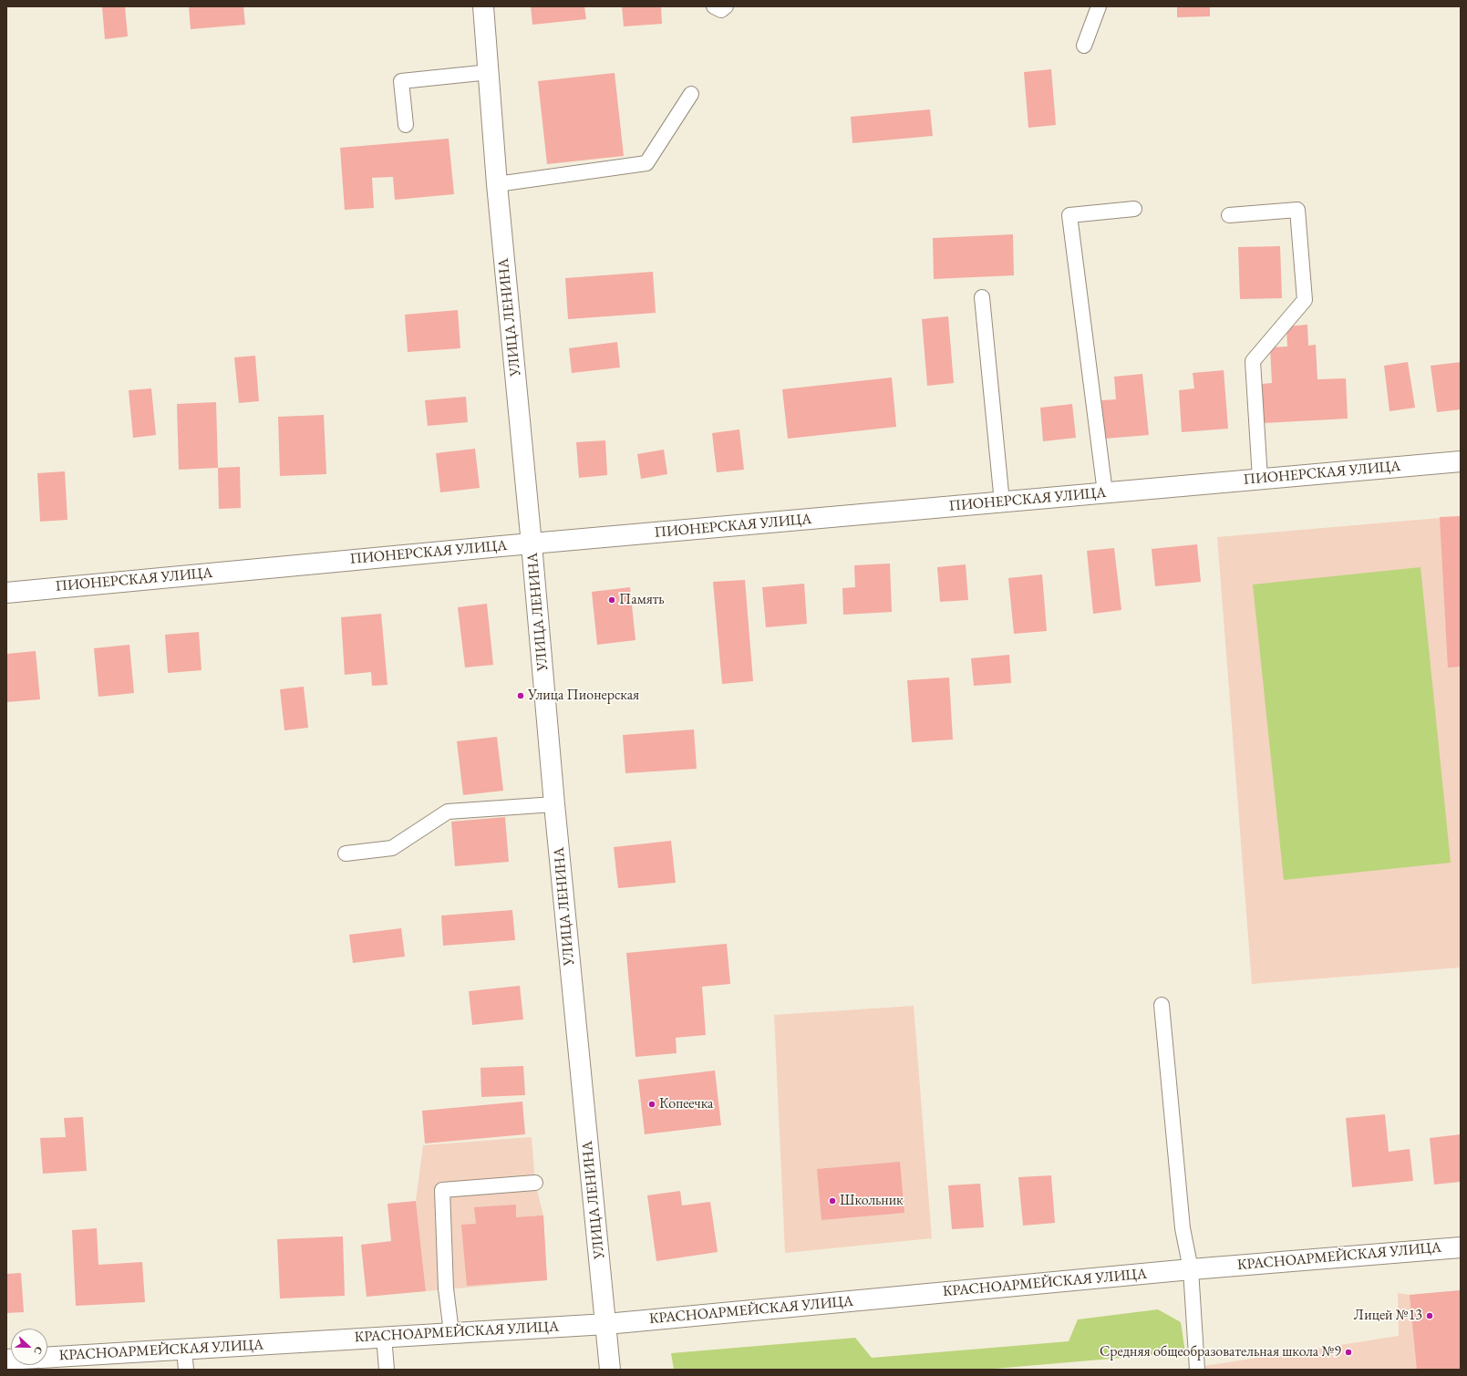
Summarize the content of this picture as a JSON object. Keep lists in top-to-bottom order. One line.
{"streets":{"street":["УЛИЦА ЛЕНИНА","ПИОНЕРСКАЯ УЛИЦА","КРАСНОАРМЕЙСКАЯ УЛИЦА"]},"crossings":[["УЛИЦА ЛЕНИНА","ПИОНЕРСКАЯ УЛИЦА"],["УЛИЦА ЛЕНИНА","КРАСНОАРМЕЙСКАЯ УЛИЦА"]],"places":["Память","Улица Пионерская","Копеечка","Школьник","Лицей №13","Средняя общеобразовательная школа №9"],"north":"right"}
